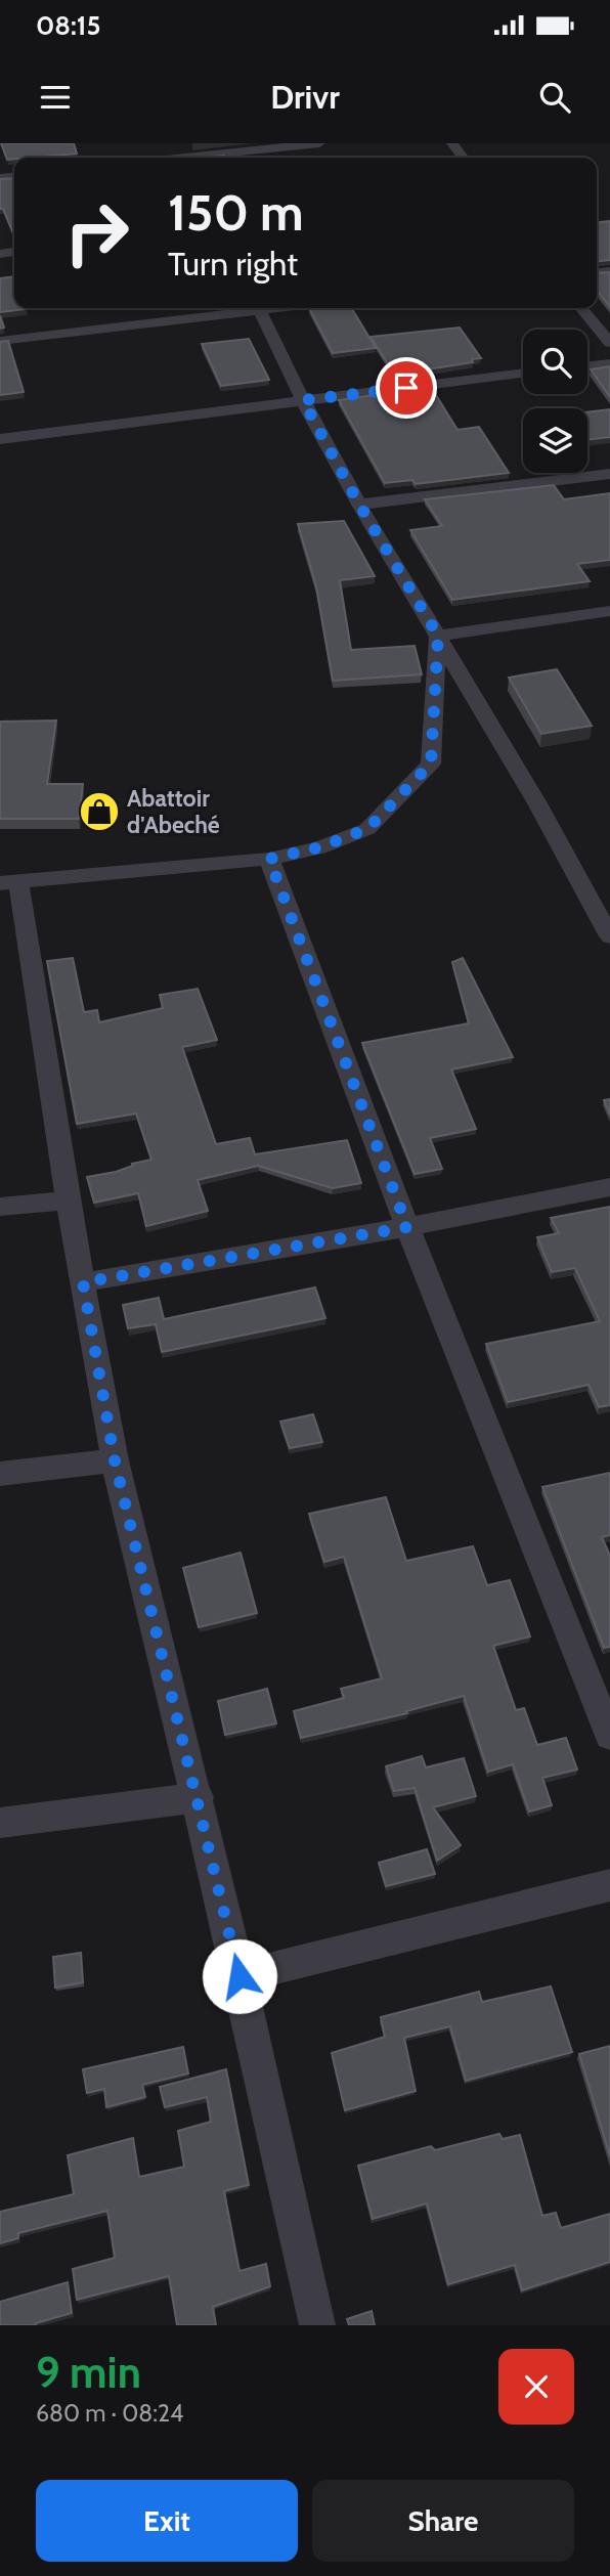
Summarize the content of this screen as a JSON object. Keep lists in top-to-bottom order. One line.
{"places":{"shop":["Abattoir d'Abeché"]},"page":{"status":"08:15","header":"Drivr","turn":["150 m","Turn right"],"heading":["9 min","680 m · 08:24"],"buttons":["Exit","Share"]}}
